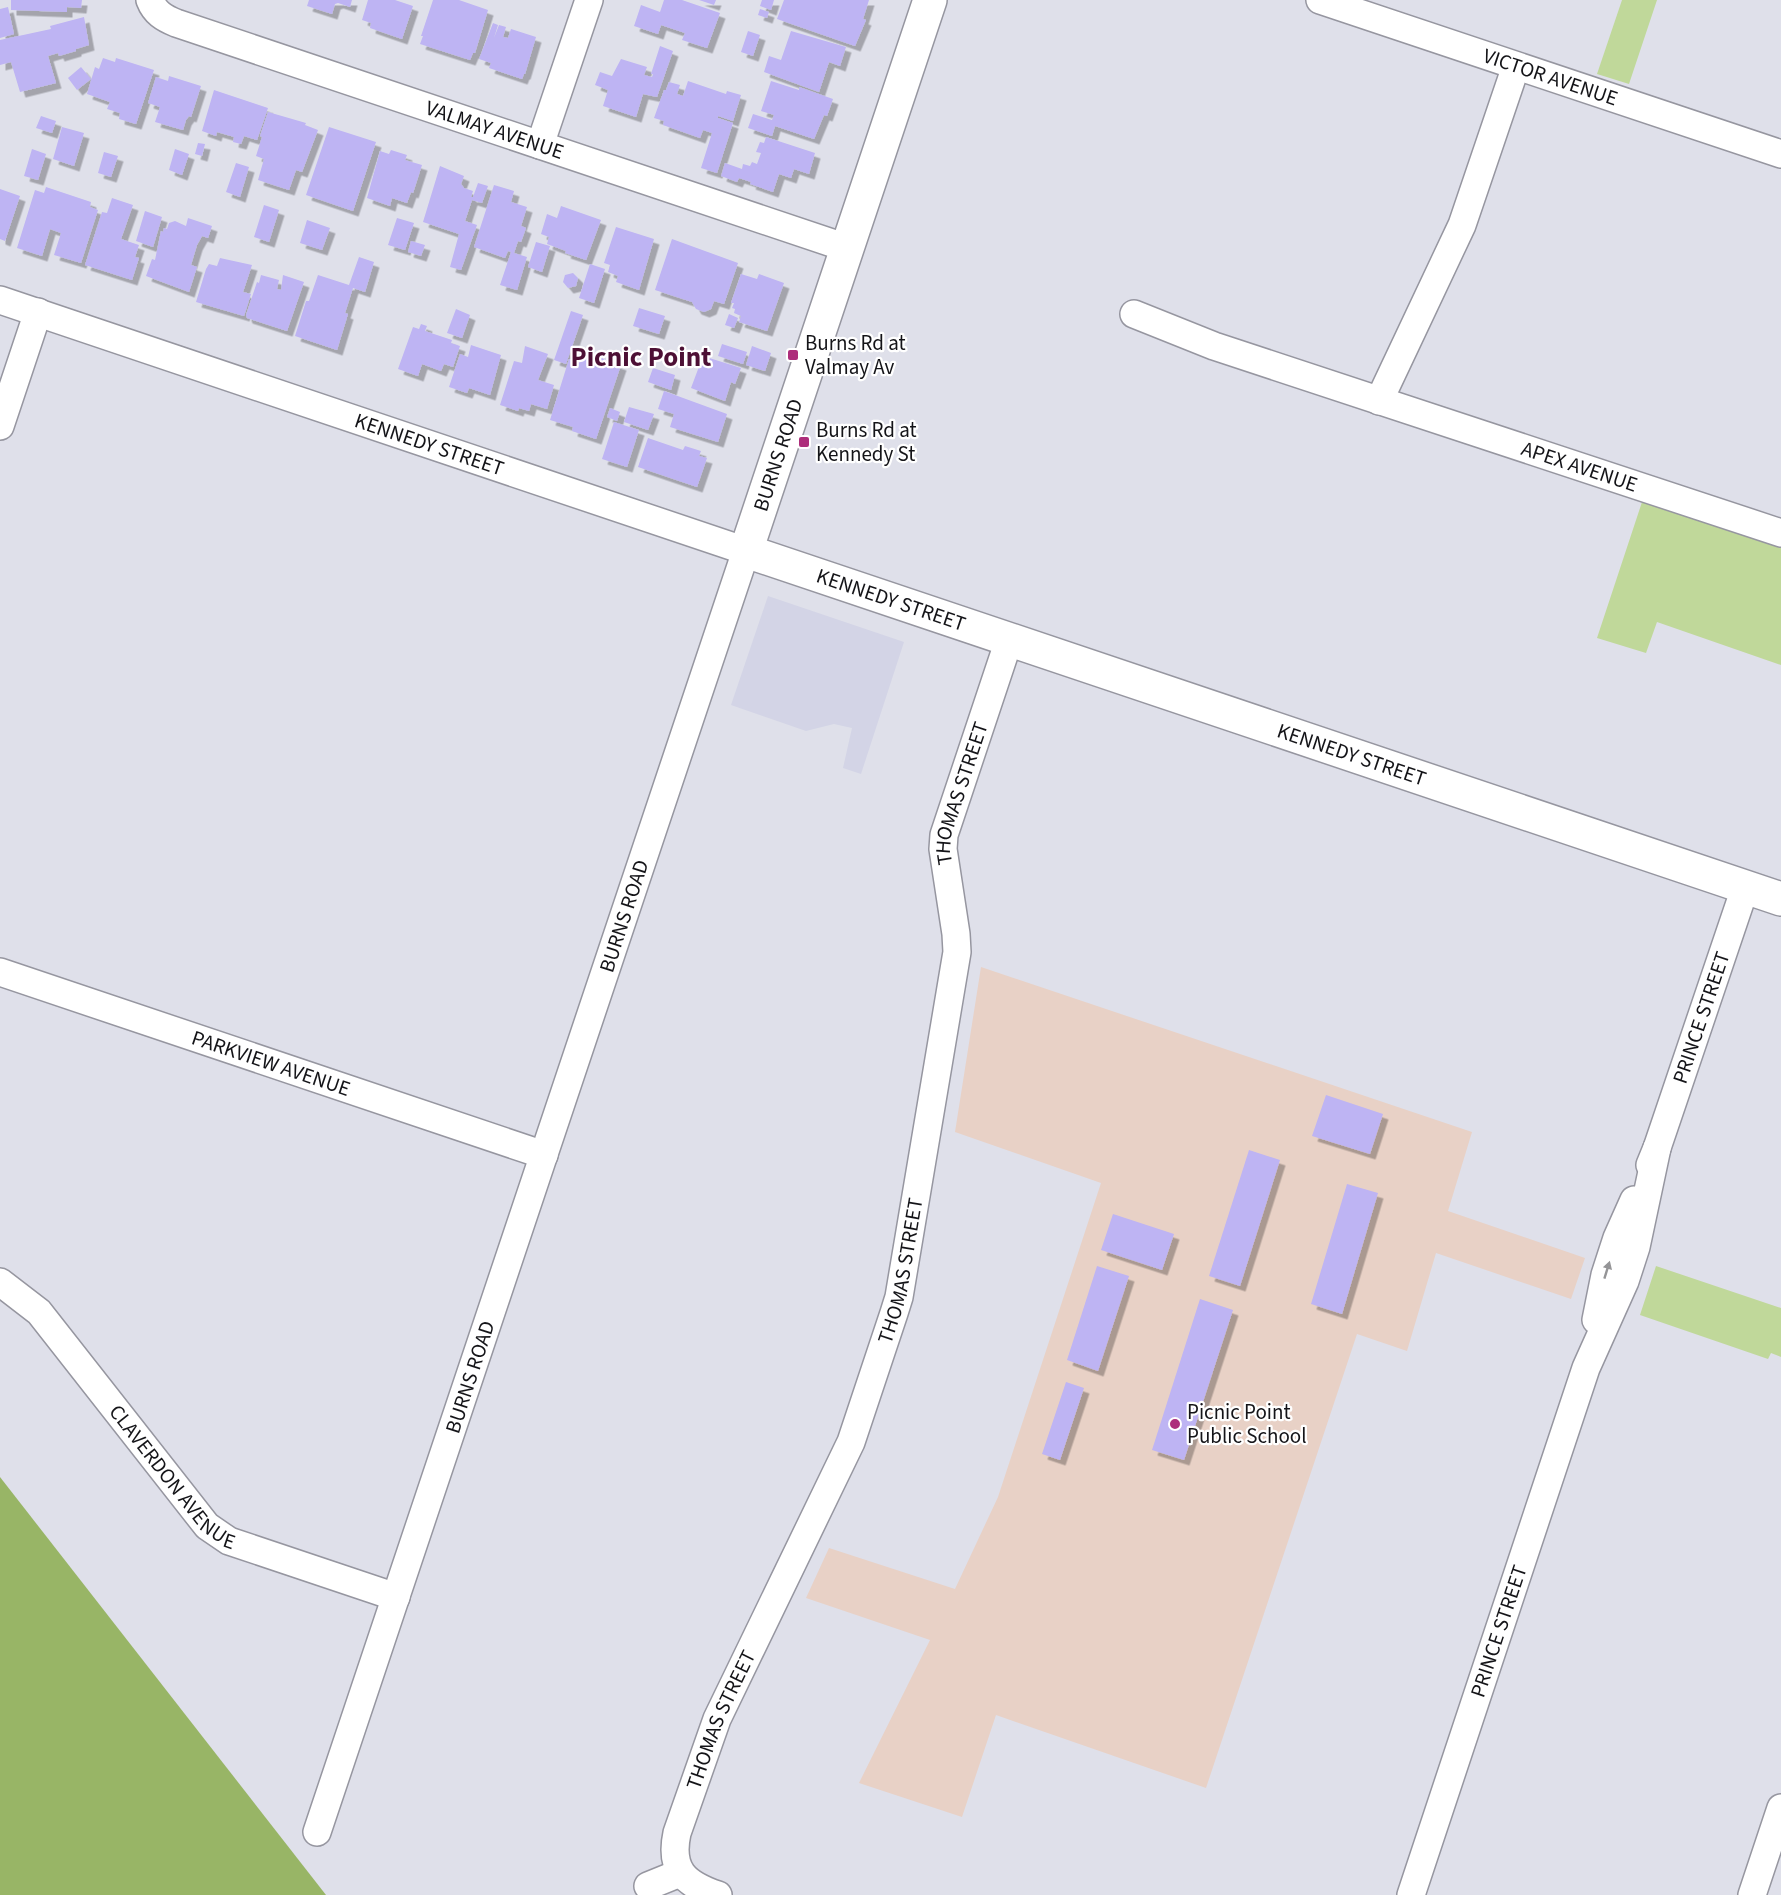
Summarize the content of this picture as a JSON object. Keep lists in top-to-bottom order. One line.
{"streets":{"street":["VICTOR AVENUE","VALMAY AVENUE","KENNEDY STREET","BURNS ROAD","APEX AVENUE","THOMAS STREET","PRINCE STREET","PARKVIEW AVENUE","CLAVERDON AVENUE"]},"crossings":[["VALMAY AVENUE","BURNS ROAD"],["KENNEDY STREET","BURNS ROAD"],["KENNEDY STREET","THOMAS STREET"],["KENNEDY STREET","PRINCE STREET"],["BURNS ROAD","PARKVIEW AVENUE"],["BURNS ROAD","CLAVERDON AVENUE"]],"districts":["Picnic Point"],"places":{"transit":["Burns Rd at Valmay Av","Burns Rd at Kennedy St"],"other":["Picnic Point Public School"]}}
